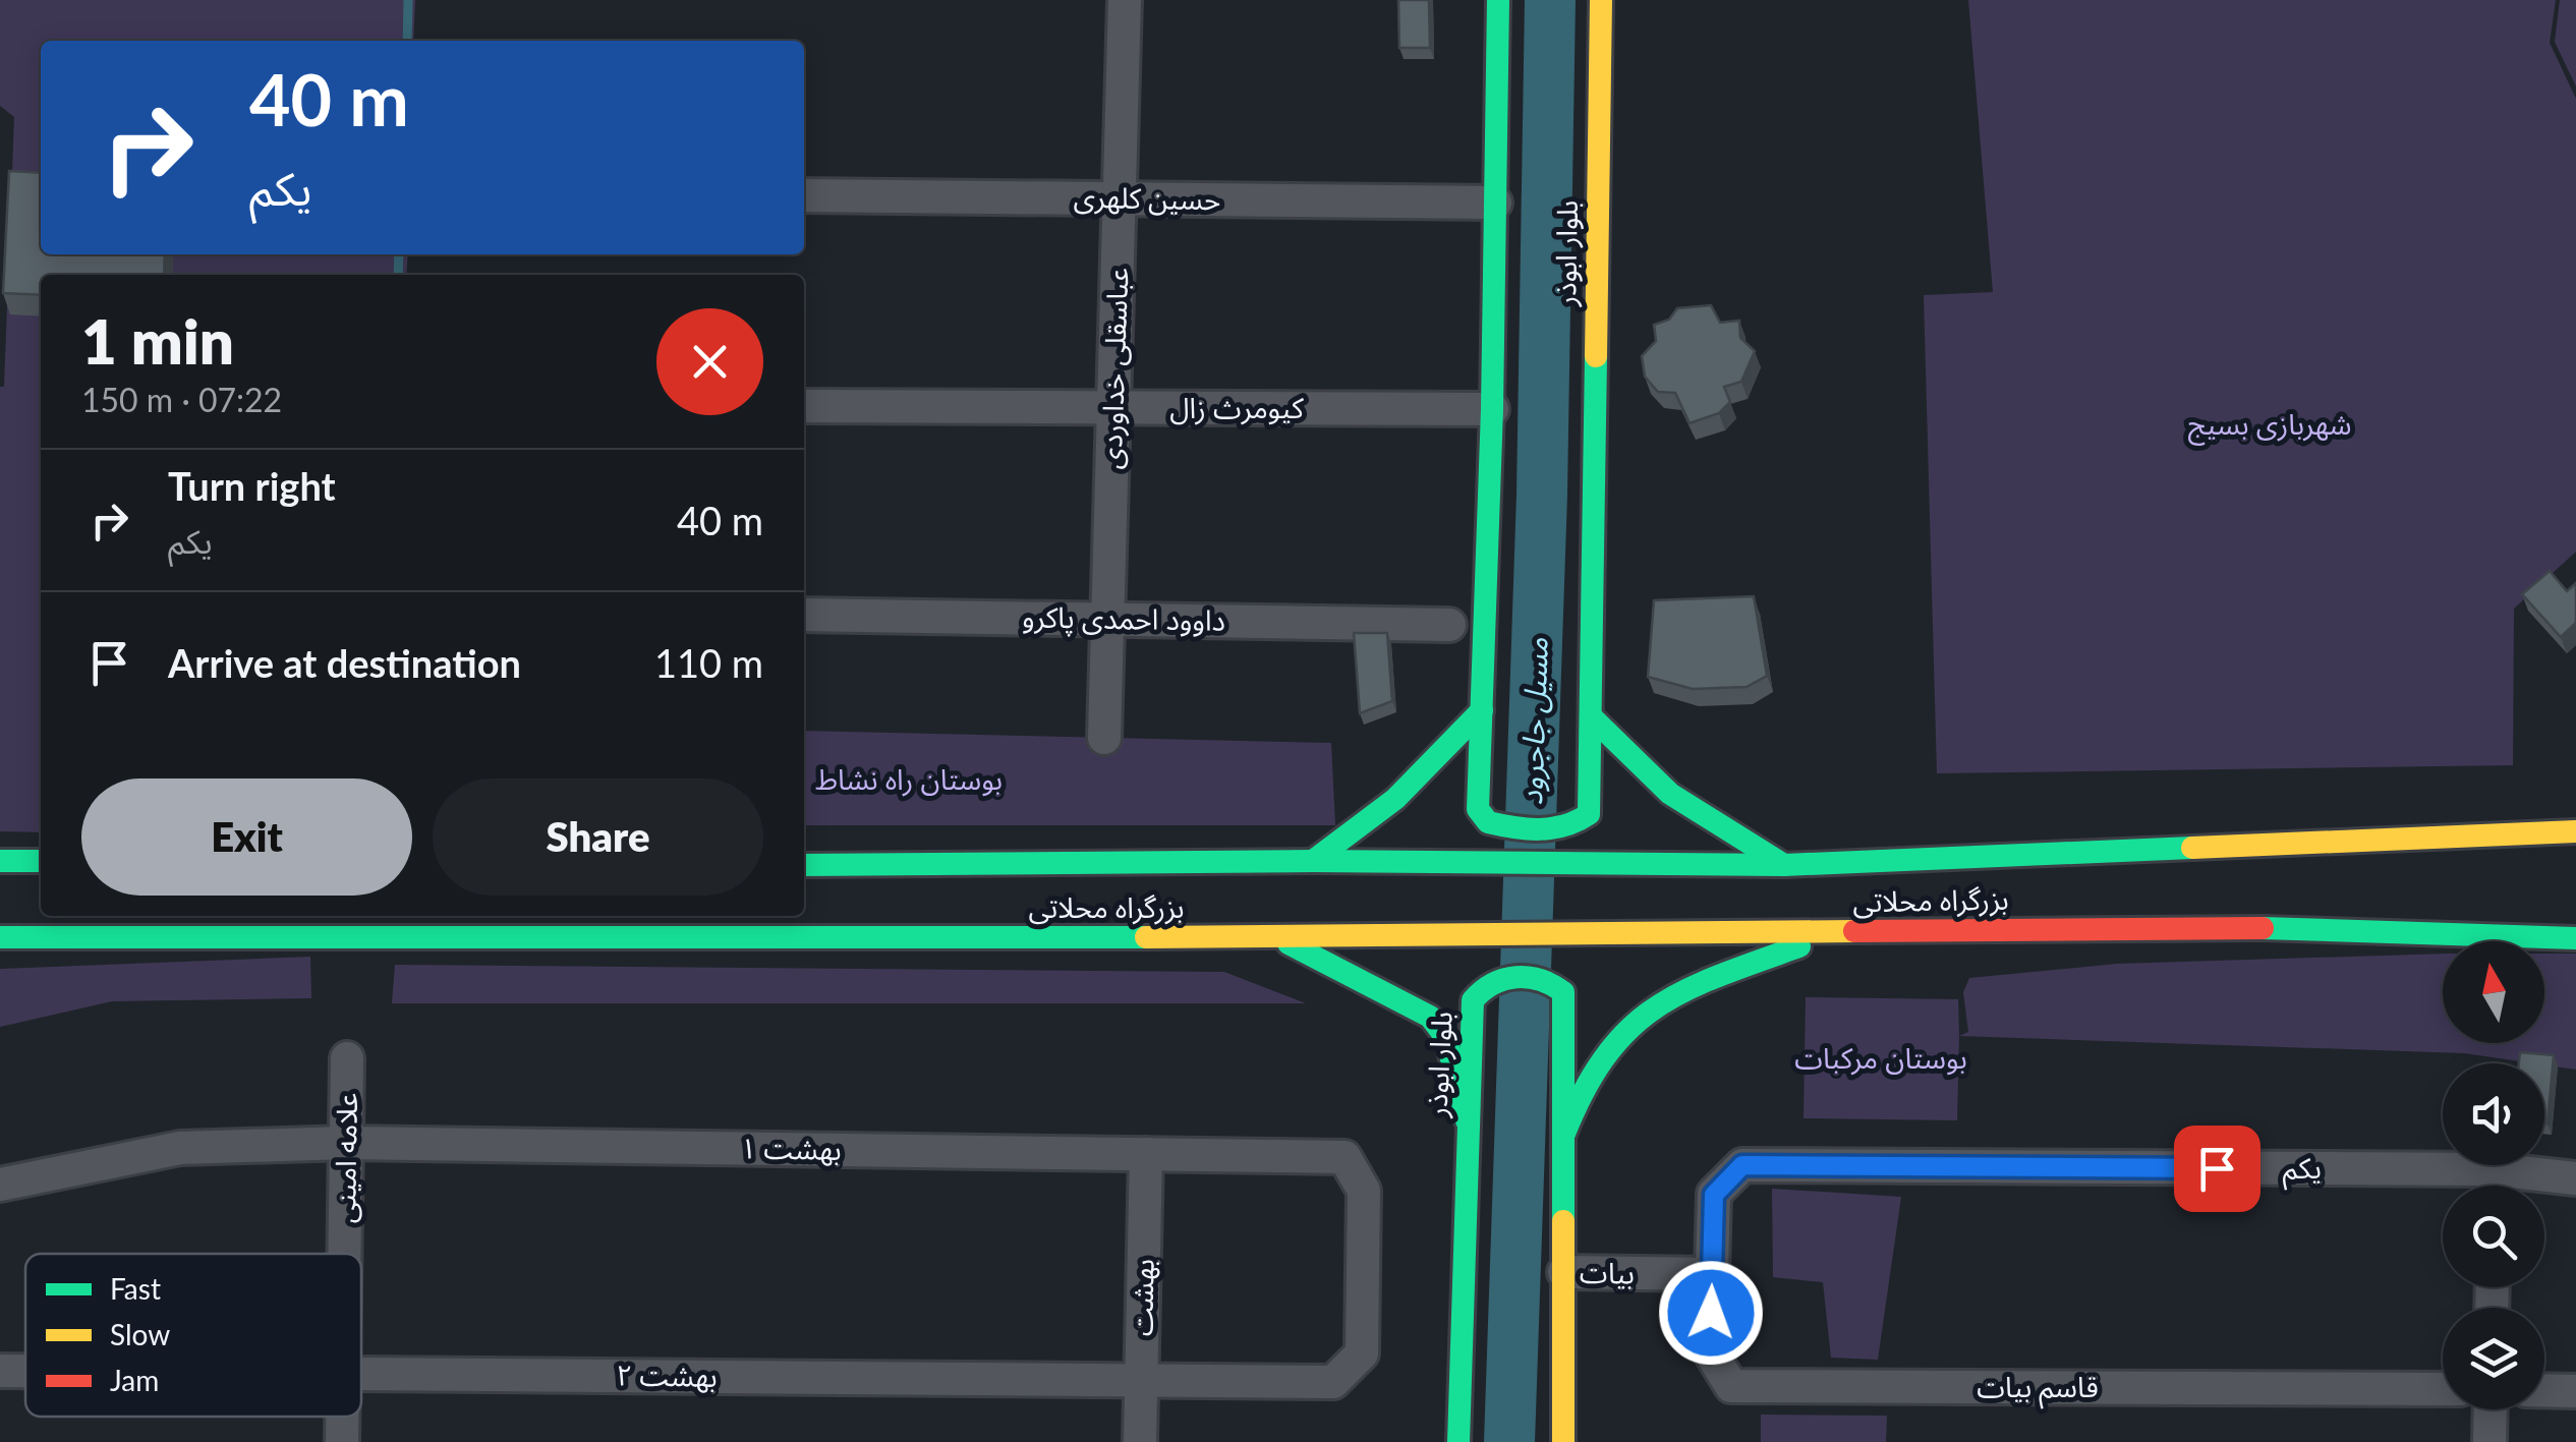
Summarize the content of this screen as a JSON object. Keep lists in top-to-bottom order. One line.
{"streets":{"main road":["بلوار ابوذر","بزرگراه محلاتی"],"street":["حسین کلهری","عباسقلی خداوردی","کیومرث زال","داوود احمدی پاکرو","بهشت ۱","علامه امینی","یکم","بیات","بهشت","بهشت ۲","قاسم بیات"]},"crossings":[["حسین کلهری","عباسقلی خداوردی"],["بلوار ابوذر","بیات"],["عباسقلی خداوردی","کیومرث زال"],["عباسقلی خداوردی","داوود احمدی پاکرو"],["بهشت ۱","علامه امینی"],["بهشت ۱","بهشت"],["بهشت ۱","بهشت ۲"],["یکم","بیات"],["یکم","قاسم بیات"],["بیات","قاسم بیات"],["بهشت","بهشت ۲"]],"water":["مسیل جاجرود"],"parks":["شهربازی بسیج","بوستان راه نشاط","بوستان مرکبات"],"legend":["Fast","Slow","Jam"],"north":"top","page":{"turn":["40 m","یکم"],"heading":["1 min","150 m · 07:22"],"list":[{"name":"Turn right","note":"یکم","value":"40 m"},{"name":"Arrive at destination","value":"110 m"}],"buttons":["Exit","Share"]}}
